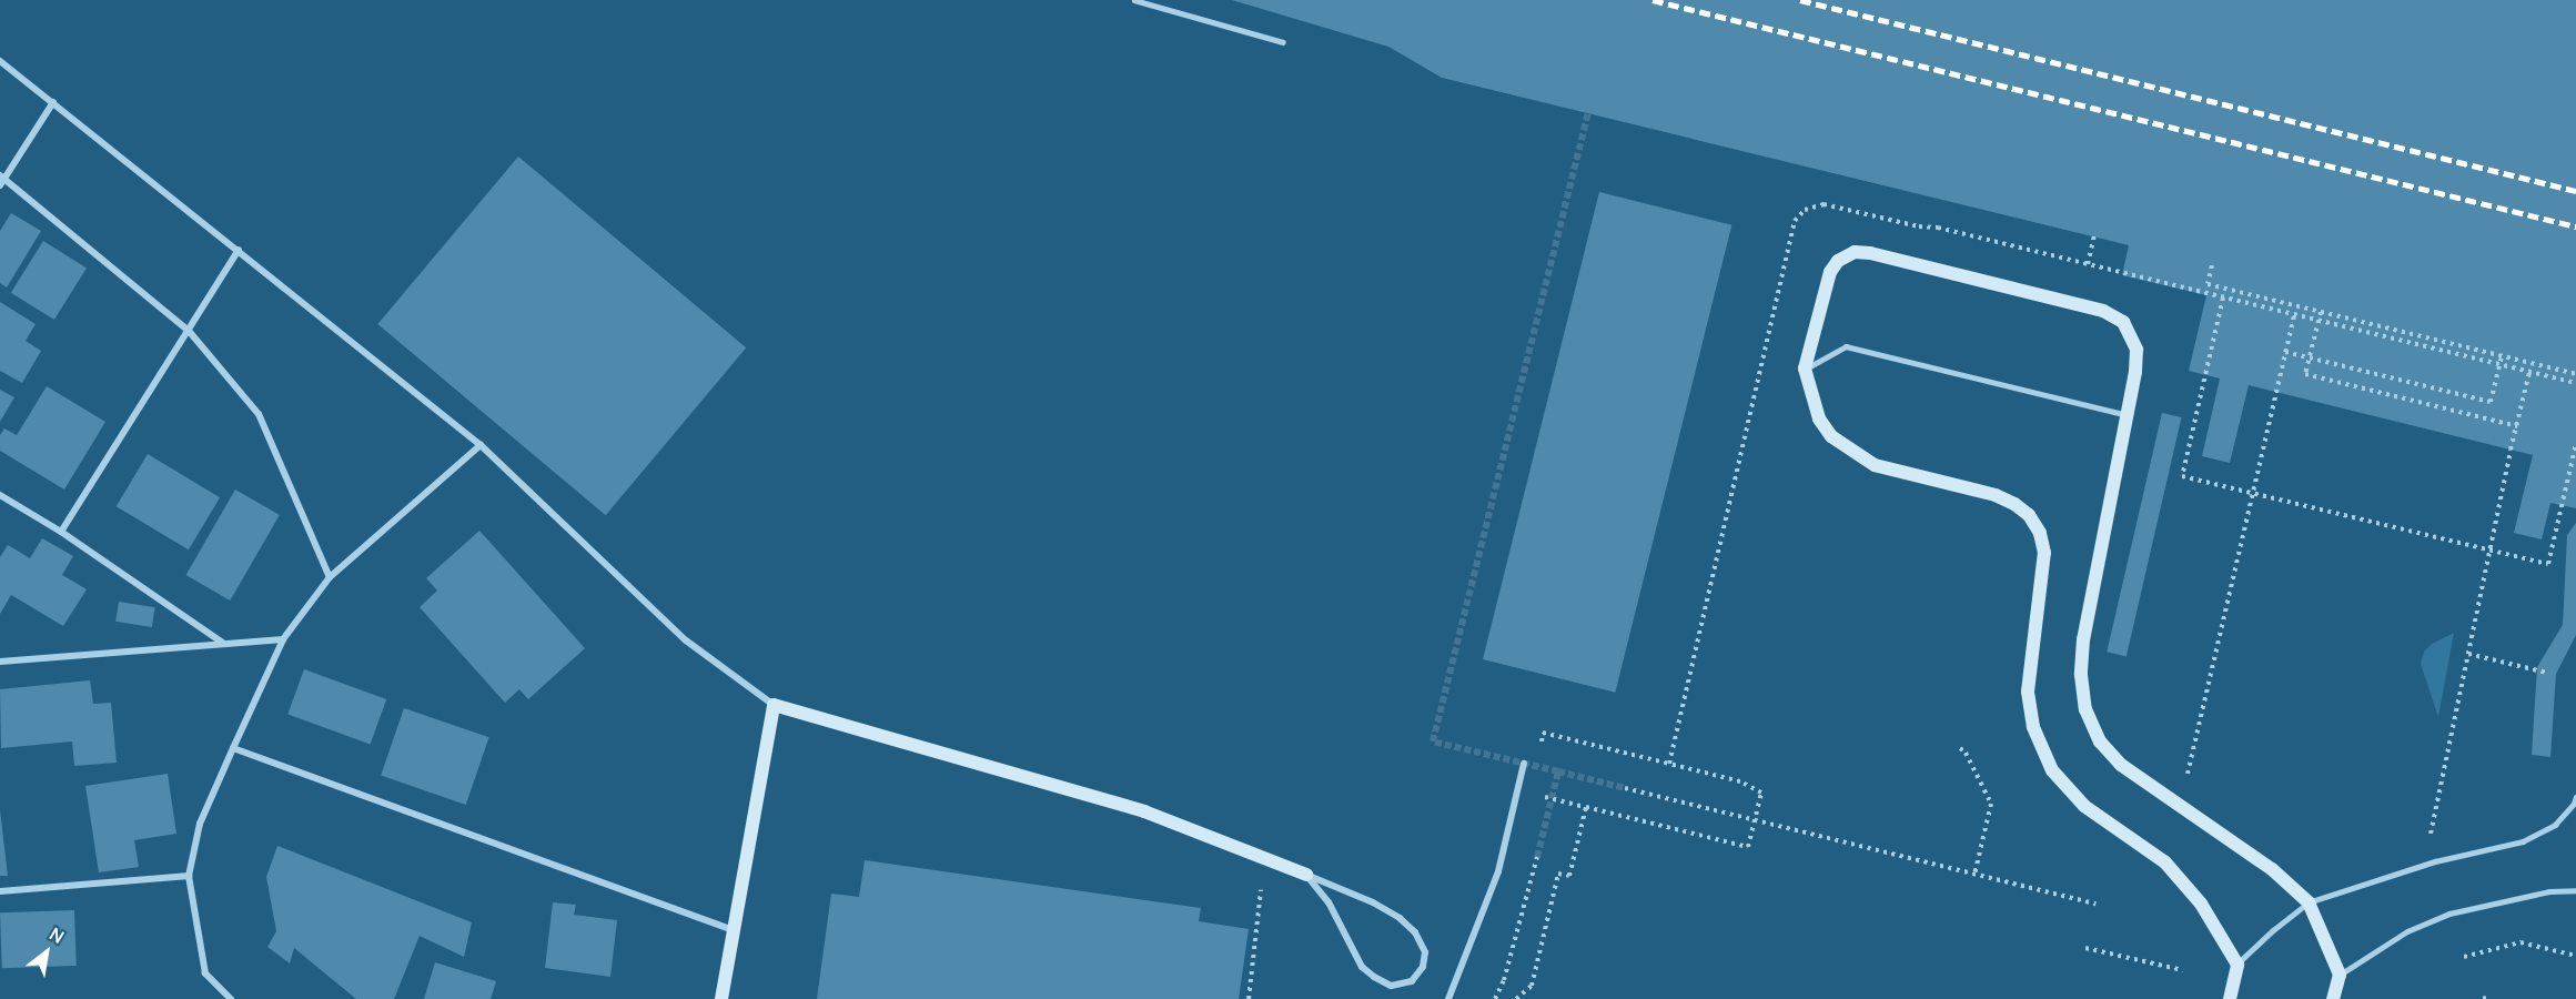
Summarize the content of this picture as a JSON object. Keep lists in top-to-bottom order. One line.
{"north":"top right"}
